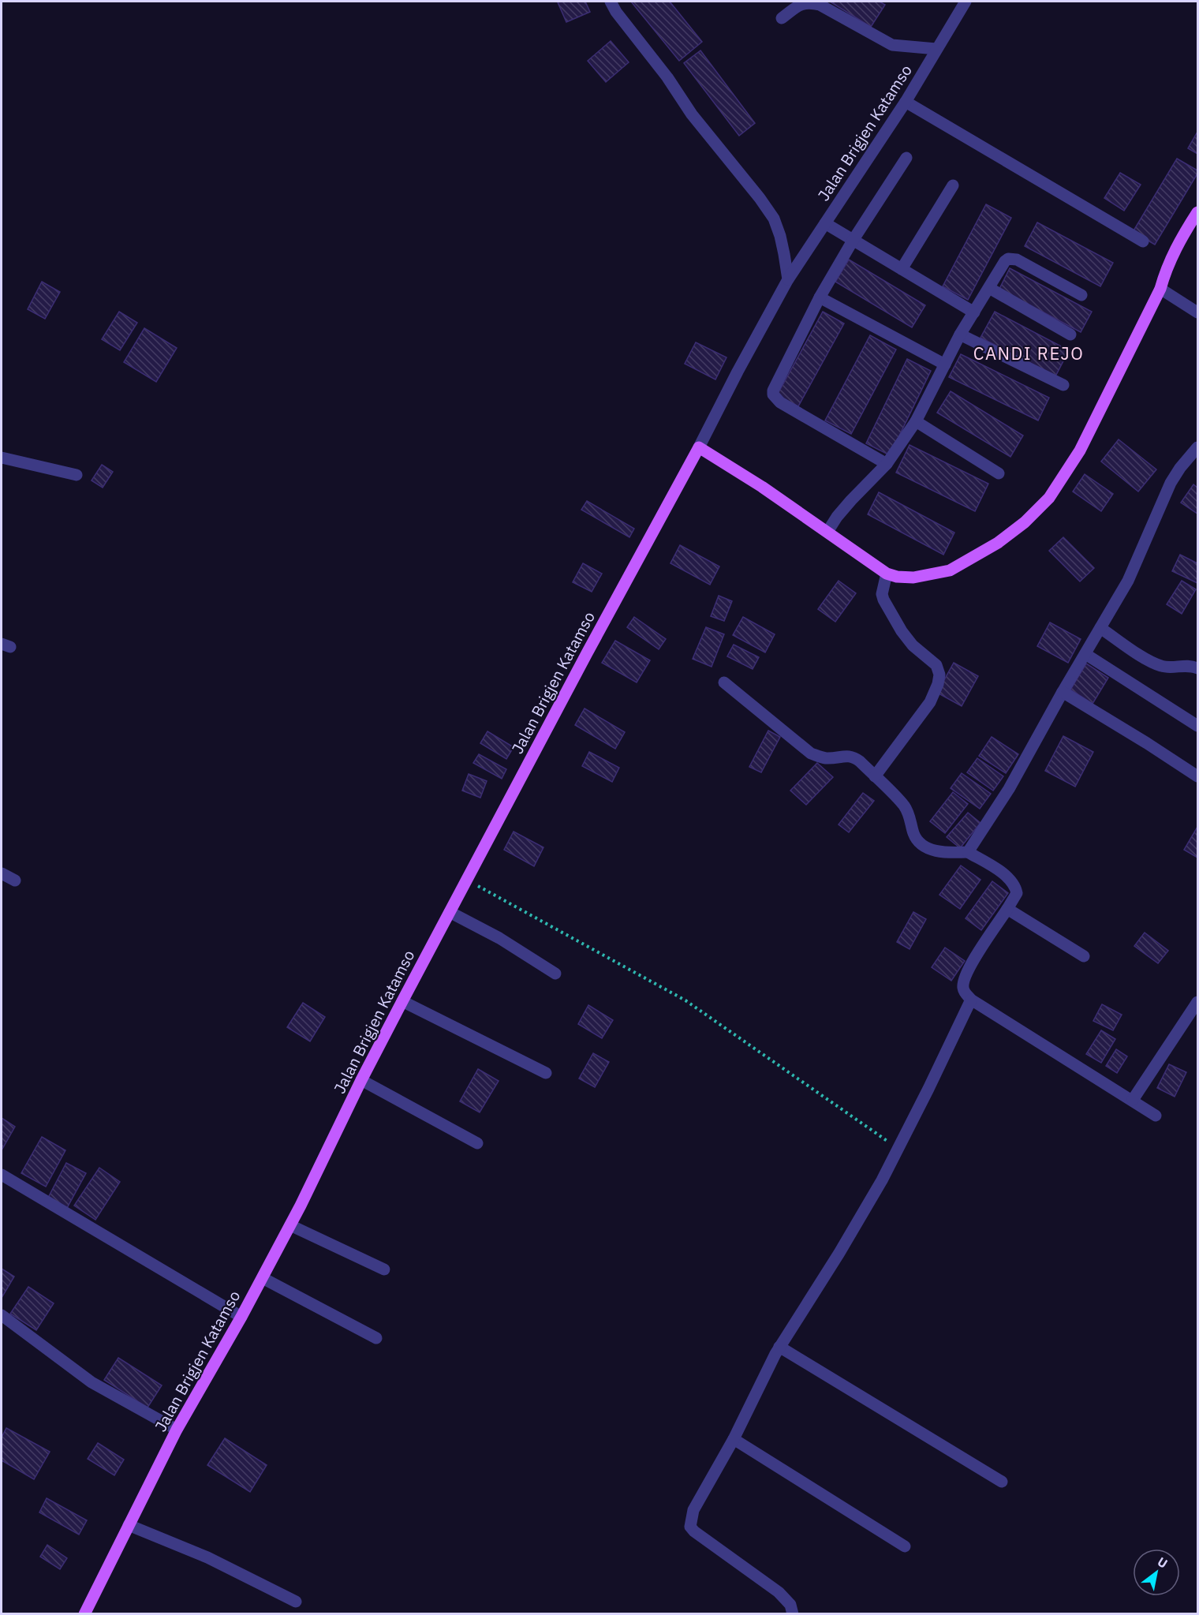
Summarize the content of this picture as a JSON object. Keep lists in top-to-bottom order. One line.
{"streets":{"main road":["Jalan Brigjen Katamso"]},"districts":["CANDI REJO"],"north":"top right"}
